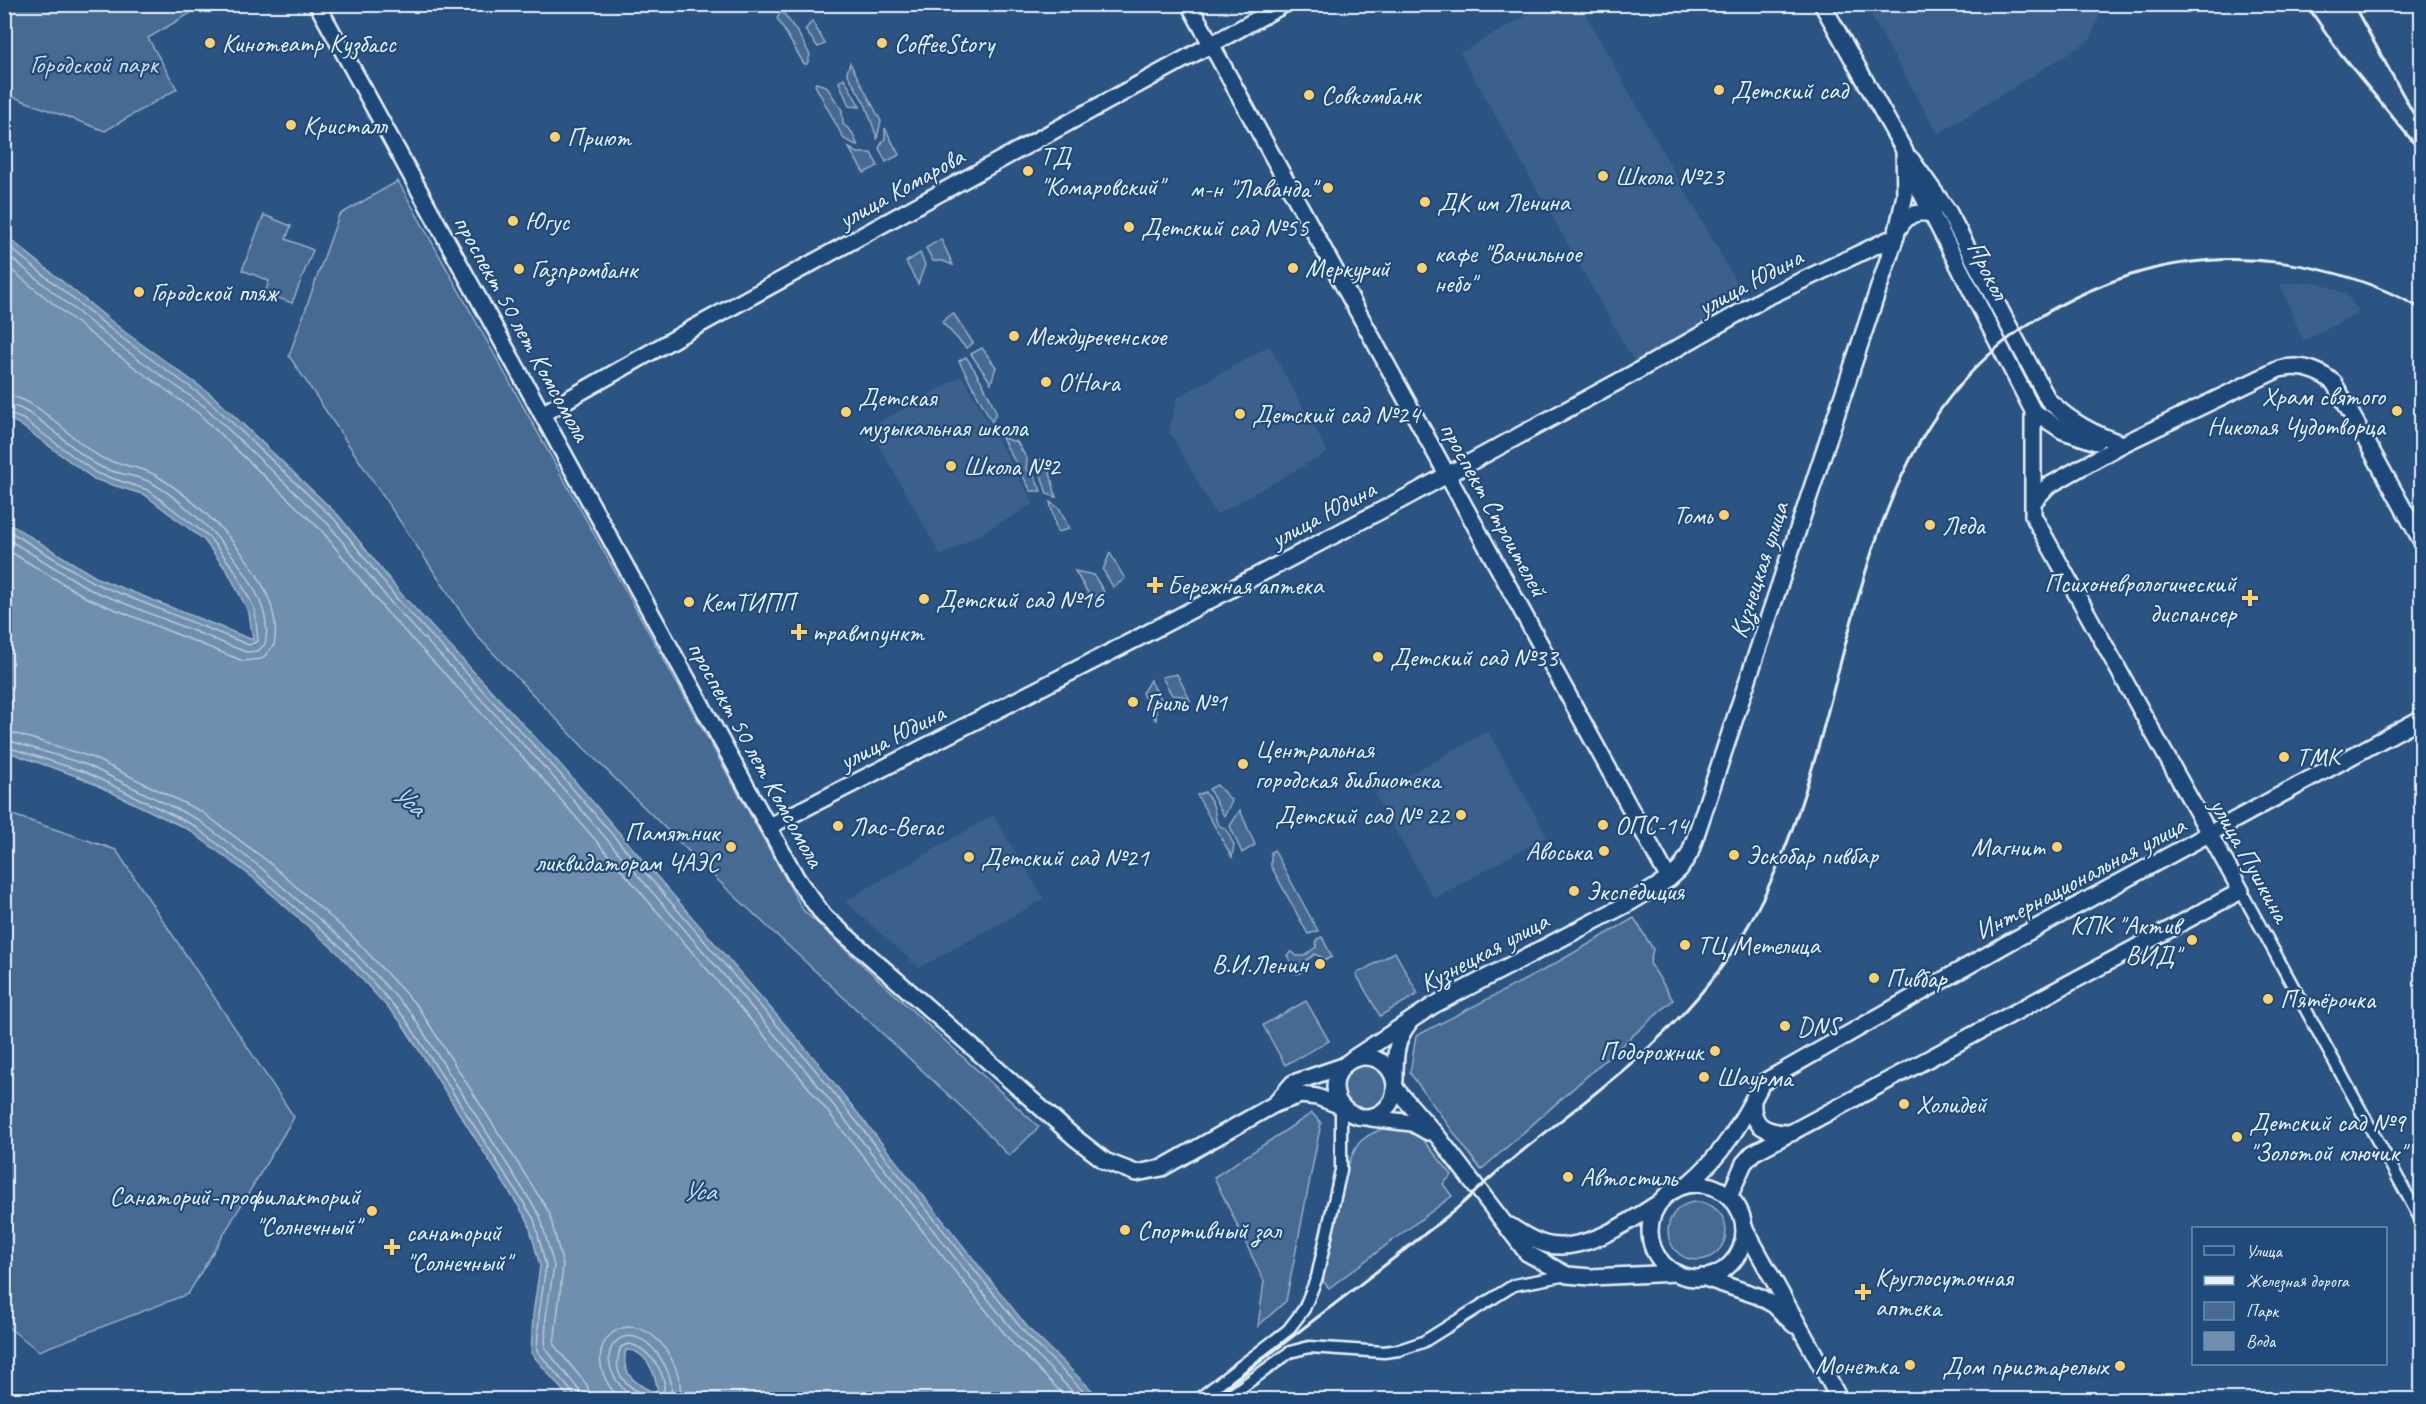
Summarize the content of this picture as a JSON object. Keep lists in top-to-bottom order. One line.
{"streets":{"main road":["улица Комарова","Прокол","улица Юдина","проспект 50 лет Комсомола","проспект Строителей","Кузнецкая улица","улица Пушкина","Интернациональная улица"]},"crossings":[["улица Комарова","проспект 50 лет Комсомола"],["улица Комарова","проспект Строителей"],["Прокол","улица Юдина"],["Прокол","Кузнецкая улица"],["улица Юдина","проспект 50 лет Комсомола"],["улица Юдина","проспект Строителей"],["улица Юдина","Кузнецкая улица"],["проспект Строителей","Кузнецкая улица"],["улица Пушкина","Интернациональная улица"]],"water":["Уса"],"parks":["Городской парк"],"places":{"other":["Кинотеатр Кузбасс","CoffeeStory","Детский сад","Совкомбанк","Кристалл","Приют","ТД \"Комаровский\"","Школа №23","м-н \"Лаванда\"","ДК им Ленина","Югус","Детский сад №55","Меркурий","кафе \"Ванильное небо\"","Газпромбанк","Городской пляж","Междуреченское","O'Hara","Храм святого Николая Чудотворца","Детская музыкальная школа","Детский сад №24","Школа №2","Томь","Леда","Детский сад №16","КемТИПП","Детский сад №33","Гриль №1","ТМК","Центральная городская библиотека","Детский сад № 22","ОПС-14","Лас-Вегас","Памятник ликвидаторам ЧАЭС","Магнит","Авоська","Эскобар пивбар","Детский сад №21","Экспедиция","КПК ''Актив ВИД''","ТЦ Метелица","В.И.Ленин","Пивбар","Пятёрочка","DNS","Подорожник","Шаурма","Холидей","Детский сад №9 \"Золотой ключик\"","Автостиль","Санаторий-профилакторий \"Солнечный\"","Спортивный зал","Монетка","Дом пристарелых"],"health":["Бережная аптека","Психоневрологический диспансер","травмпункт","санаторий \"Солнечный\"","Круглосуточная аптека"]},"legend":["Улица","Железная дорога","Парк","Вода"]}
